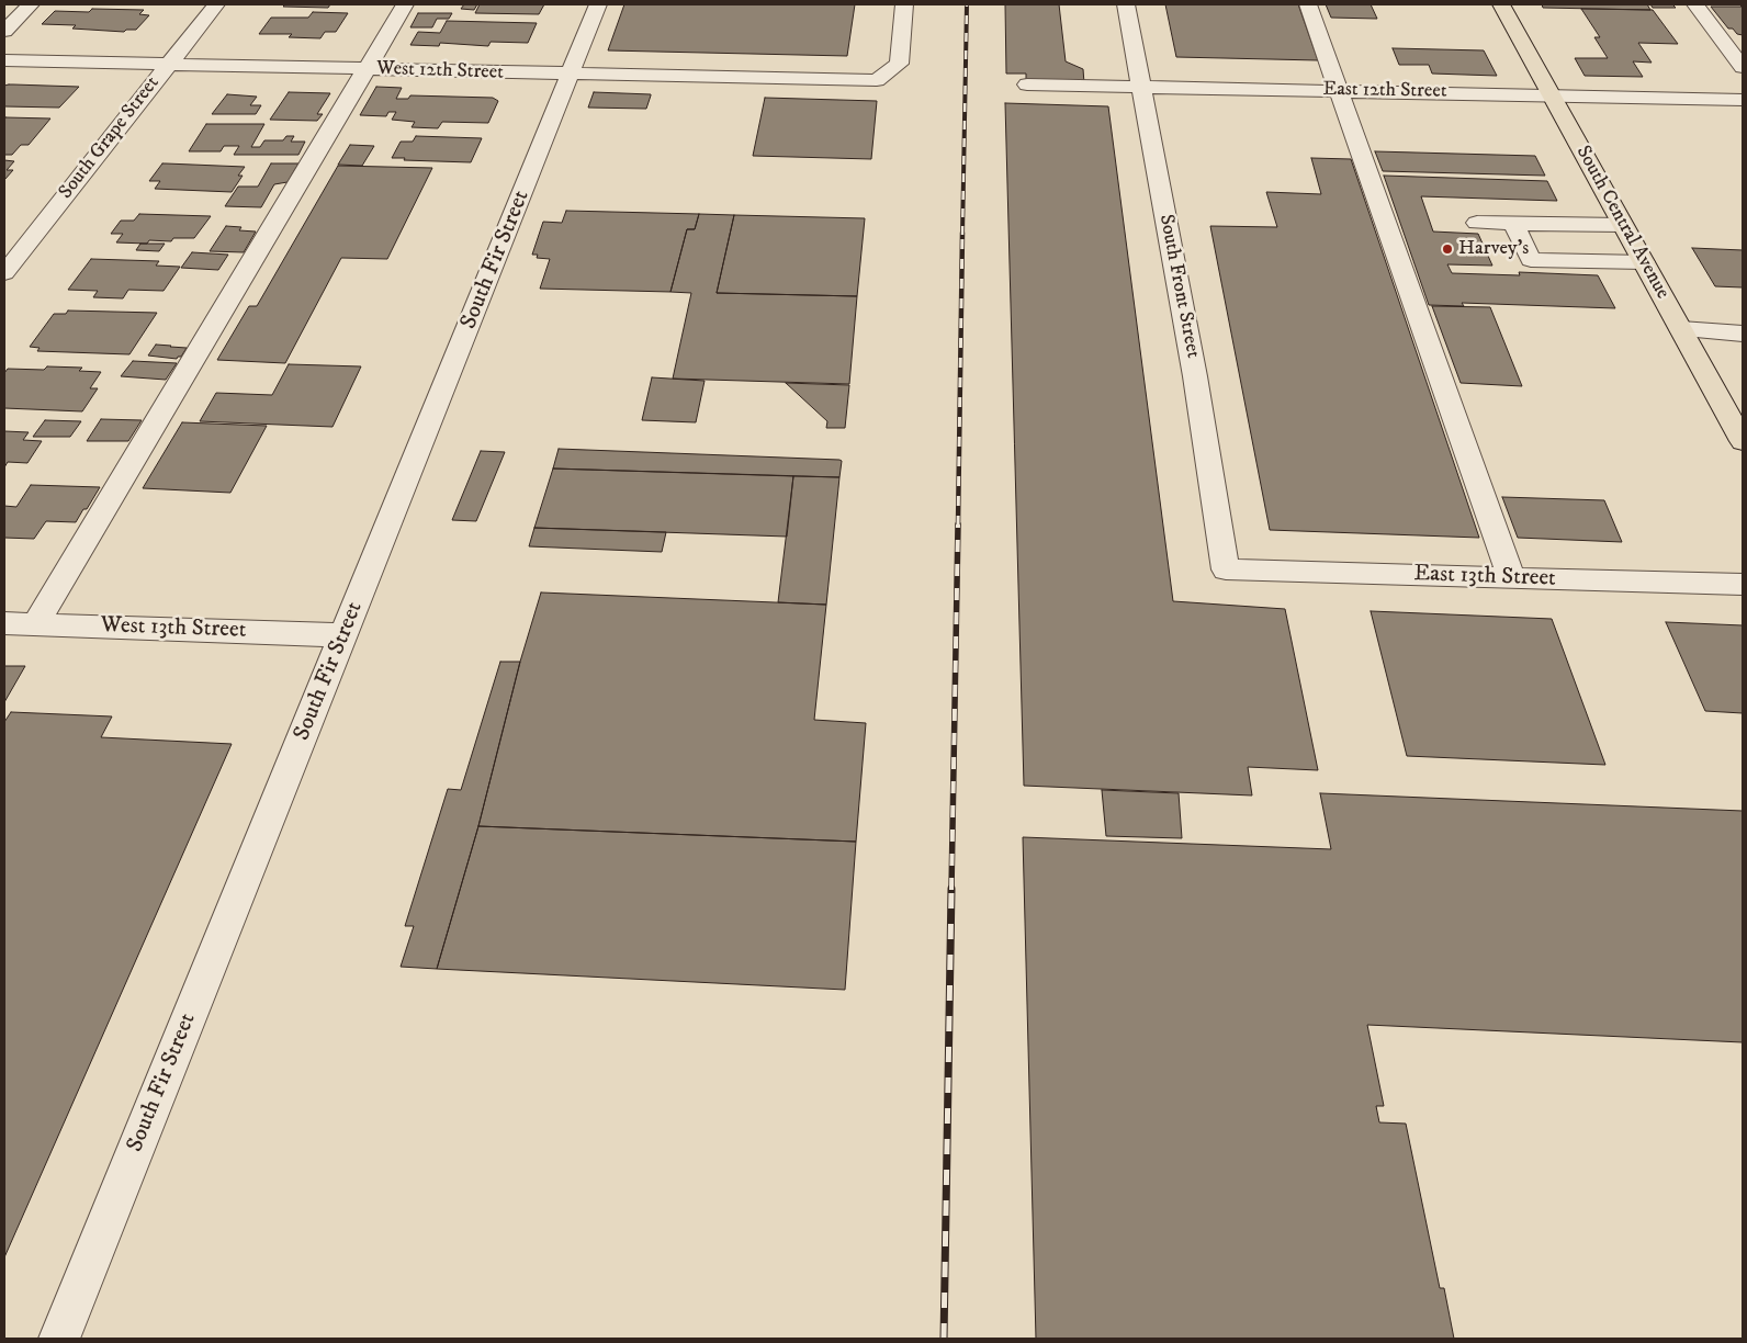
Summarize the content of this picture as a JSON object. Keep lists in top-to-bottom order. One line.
{"streets":{"main road":["South Central Avenue"],"street":["West 12th Street","East 12th Street","South Grape Street","South Fir Street","South Front Street","East 13th Street","West 13th Street"]},"crossings":[["West 12th Street","South Grape Street"],["West 12th Street","South Fir Street"],["East 12th Street","South Central Avenue"],["East 12th Street","South Front Street"],["South Fir Street","West 13th Street"],["South Front Street","East 13th Street"]],"places":["Harvey's"]}
